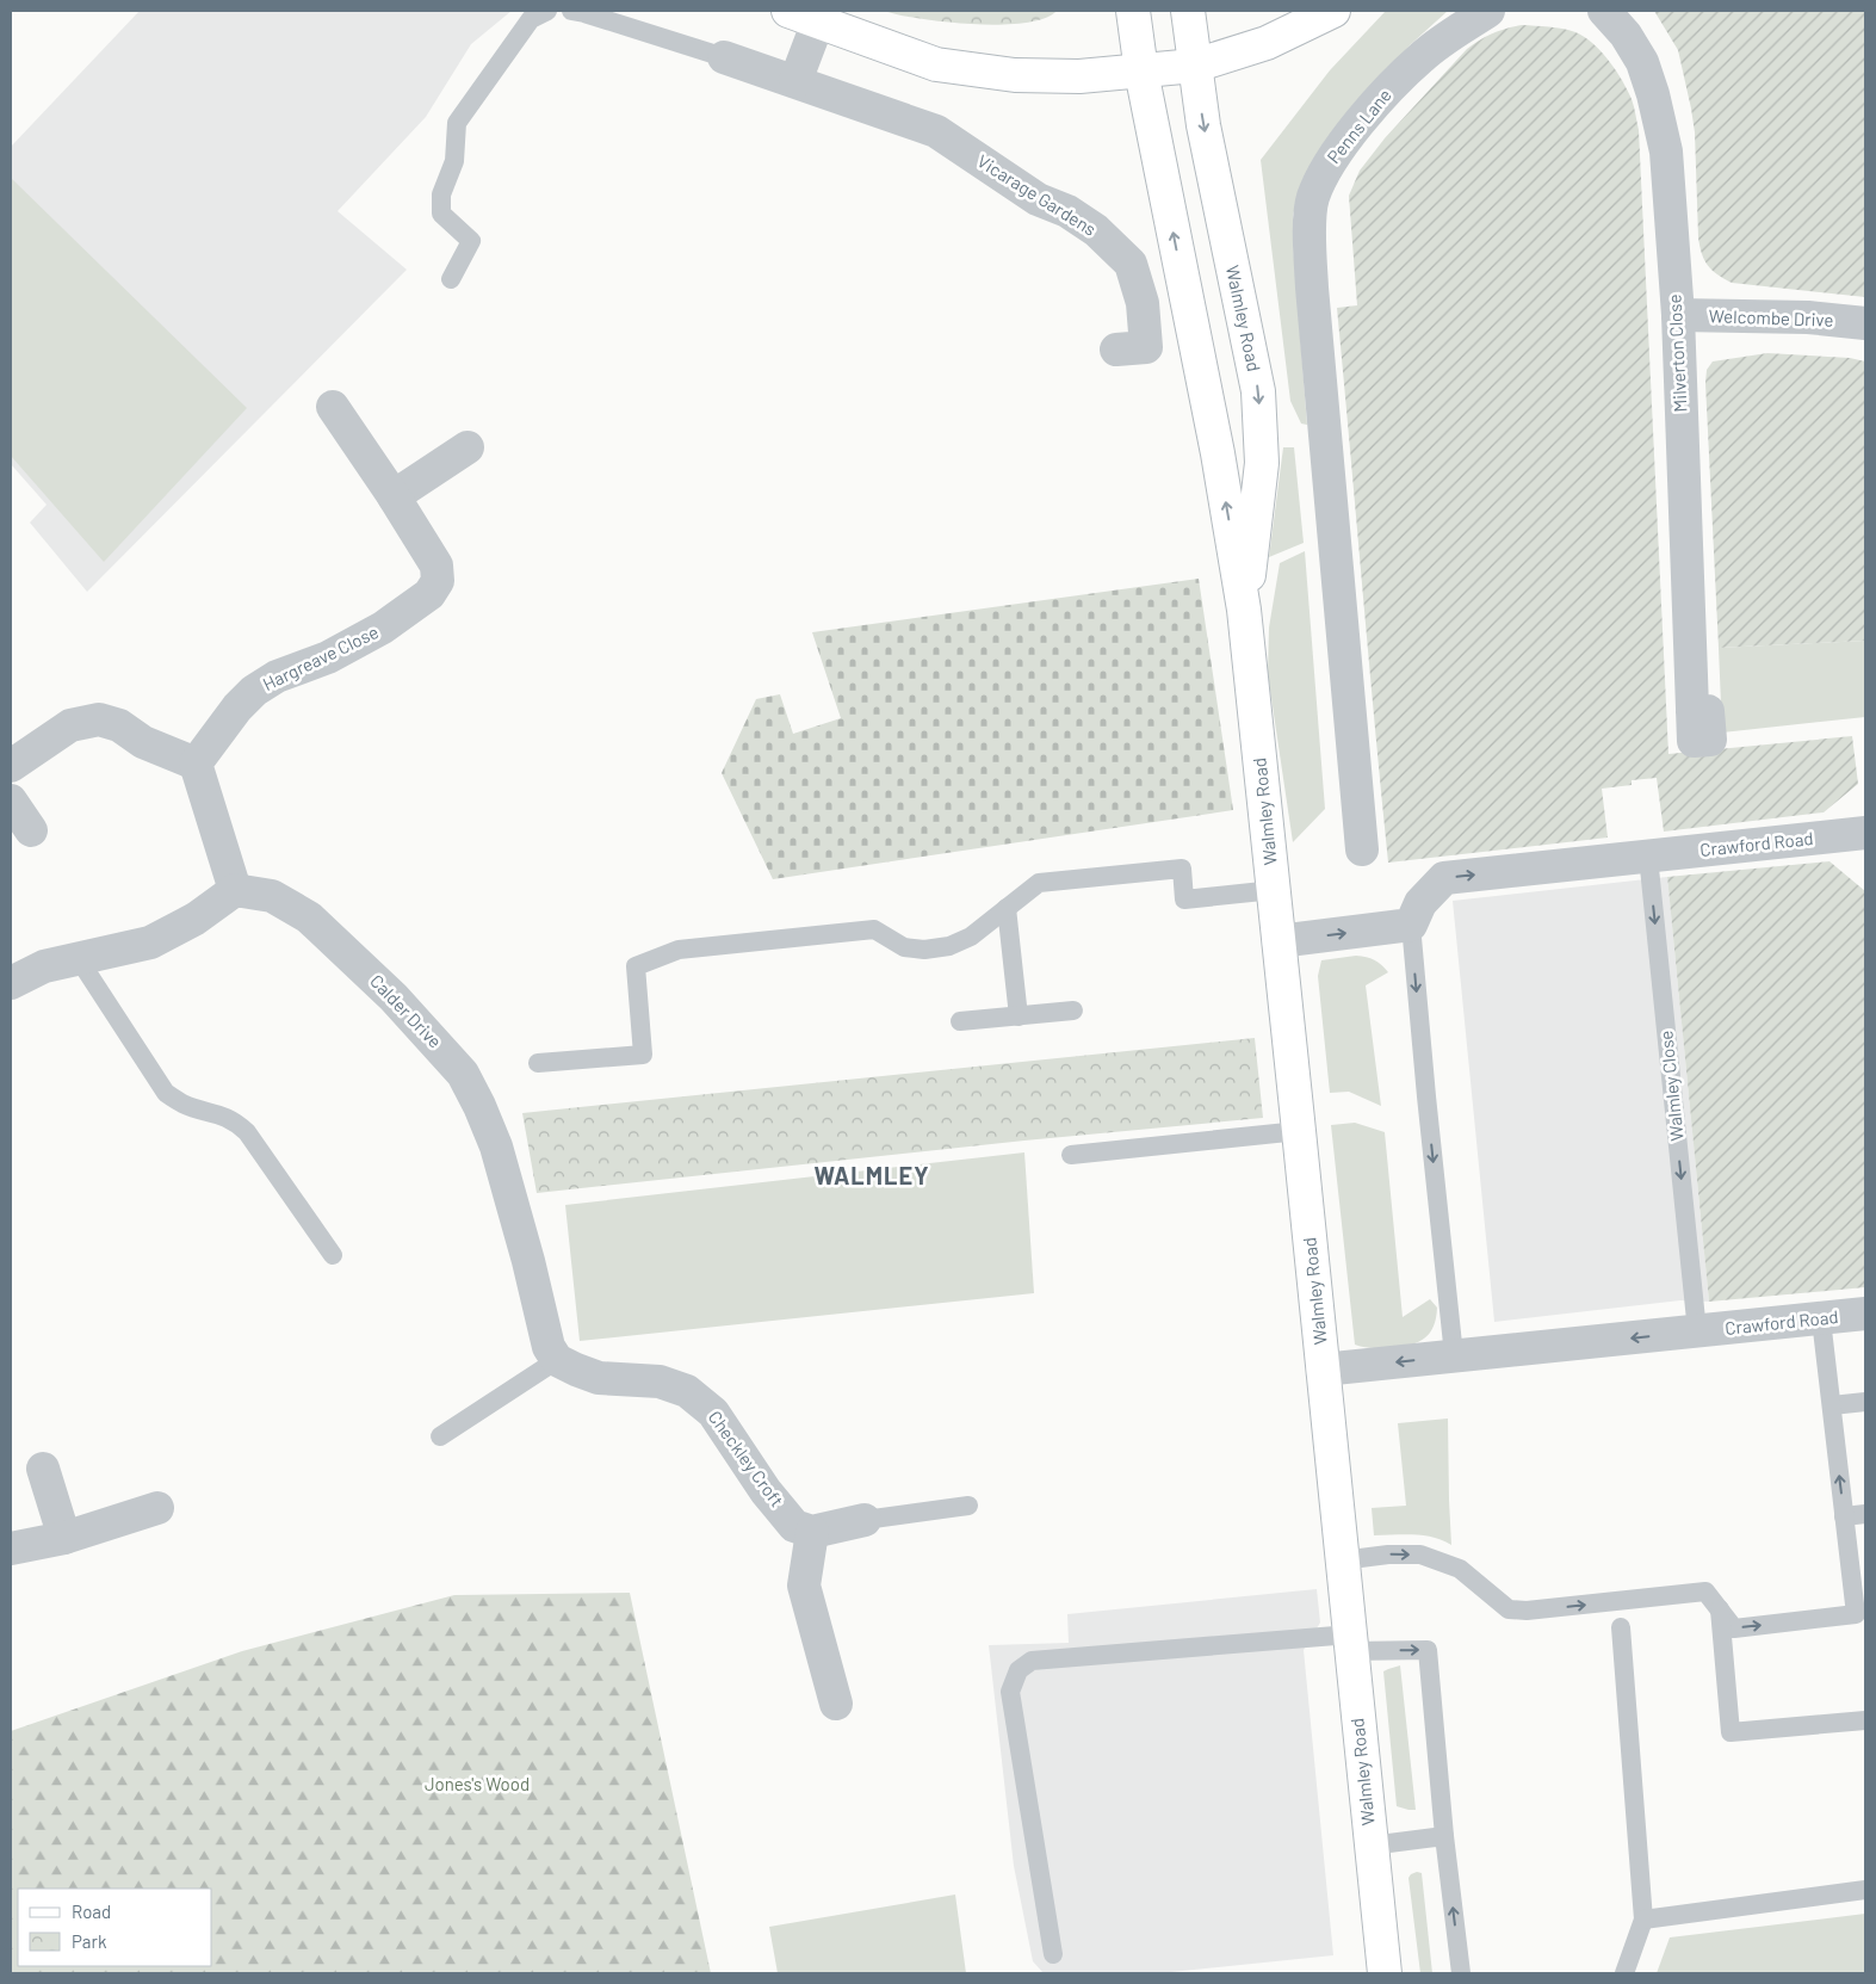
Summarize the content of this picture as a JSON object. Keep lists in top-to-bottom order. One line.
{"streets":{"main road":["Walmley Road"],"street":["Penns Lane","Vicarage Gardens","Welcombe Drive","Milverton Close","Hargreave Close","Crawford Road","Calder Drive","Checkley Croft"],"lane":["Walmley Close"]},"crossings":[["Welcombe Drive","Milverton Close"],["Crawford Road","Walmley Close"],["Calder Drive","Checkley Croft"]],"one_way":["Walmley Close"],"districts":["WALMLEY"],"parks":["Jones's Wood"],"legend":["Road","Park"]}
